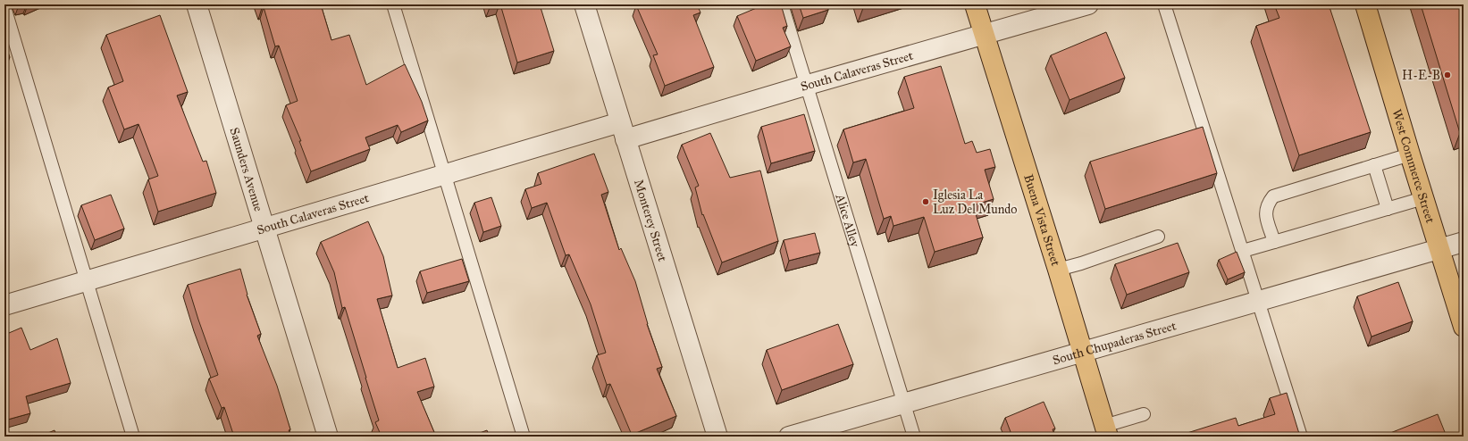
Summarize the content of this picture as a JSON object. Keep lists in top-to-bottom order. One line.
{"streets":{"main road":["West Commerce Street","Buena Vista Street"],"street":["South Calaveras Street","Saunders Avenue","Monterey Street","South Chupaderas Street"],"lane":["Alice Alley"]},"crossings":[["South Calaveras Street","Saunders Avenue"],["South Calaveras Street","Monterey Street"],["South Calaveras Street","Alice Alley"],["South Calaveras Street","Buena Vista Street"],["West Commerce Street","South Chupaderas Street"],["Alice Alley","South Chupaderas Street"],["Buena Vista Street","South Chupaderas Street"]],"places":["H-E-B","Iglesia La Luz Del Mundo"]}
